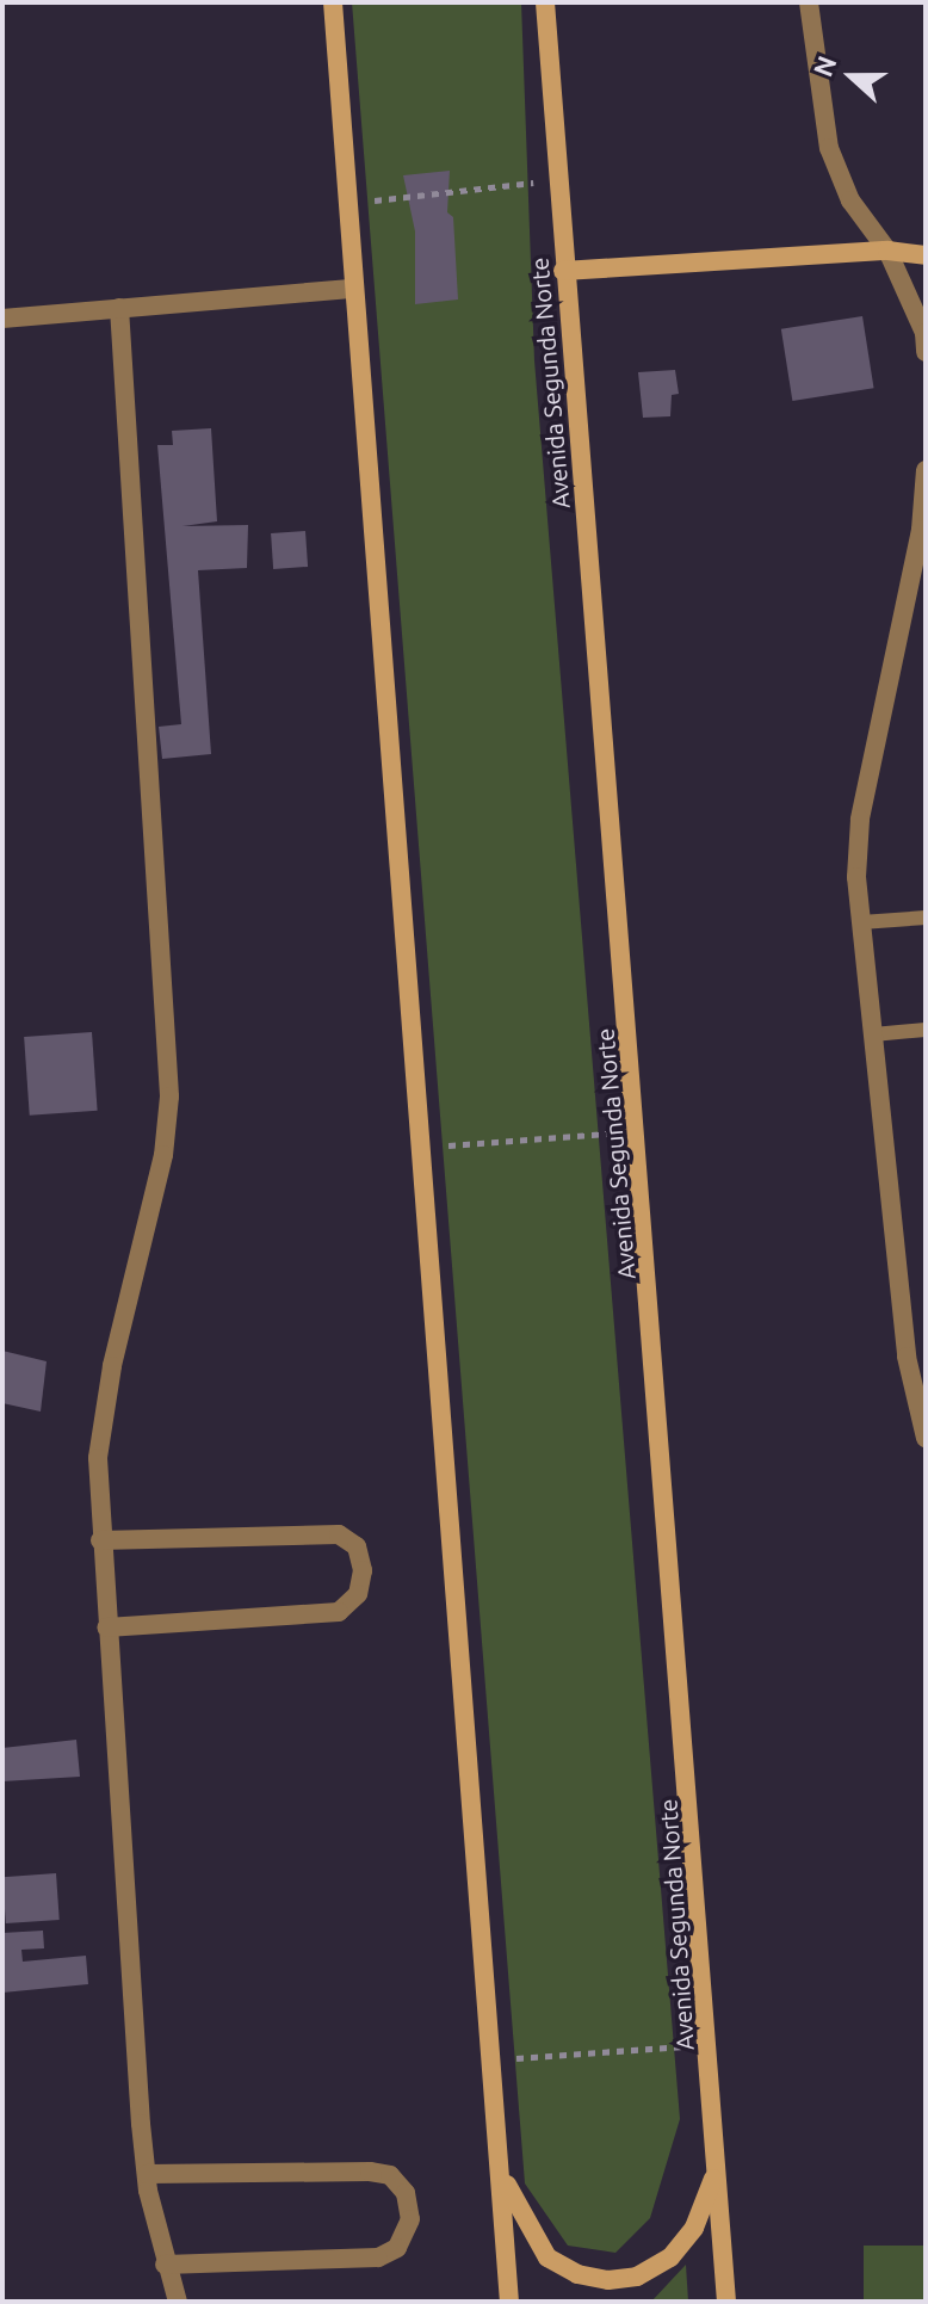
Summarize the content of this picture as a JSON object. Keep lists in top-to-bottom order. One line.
{"streets":{"main road":["Avenida Segunda Norte"]},"north":"left"}
